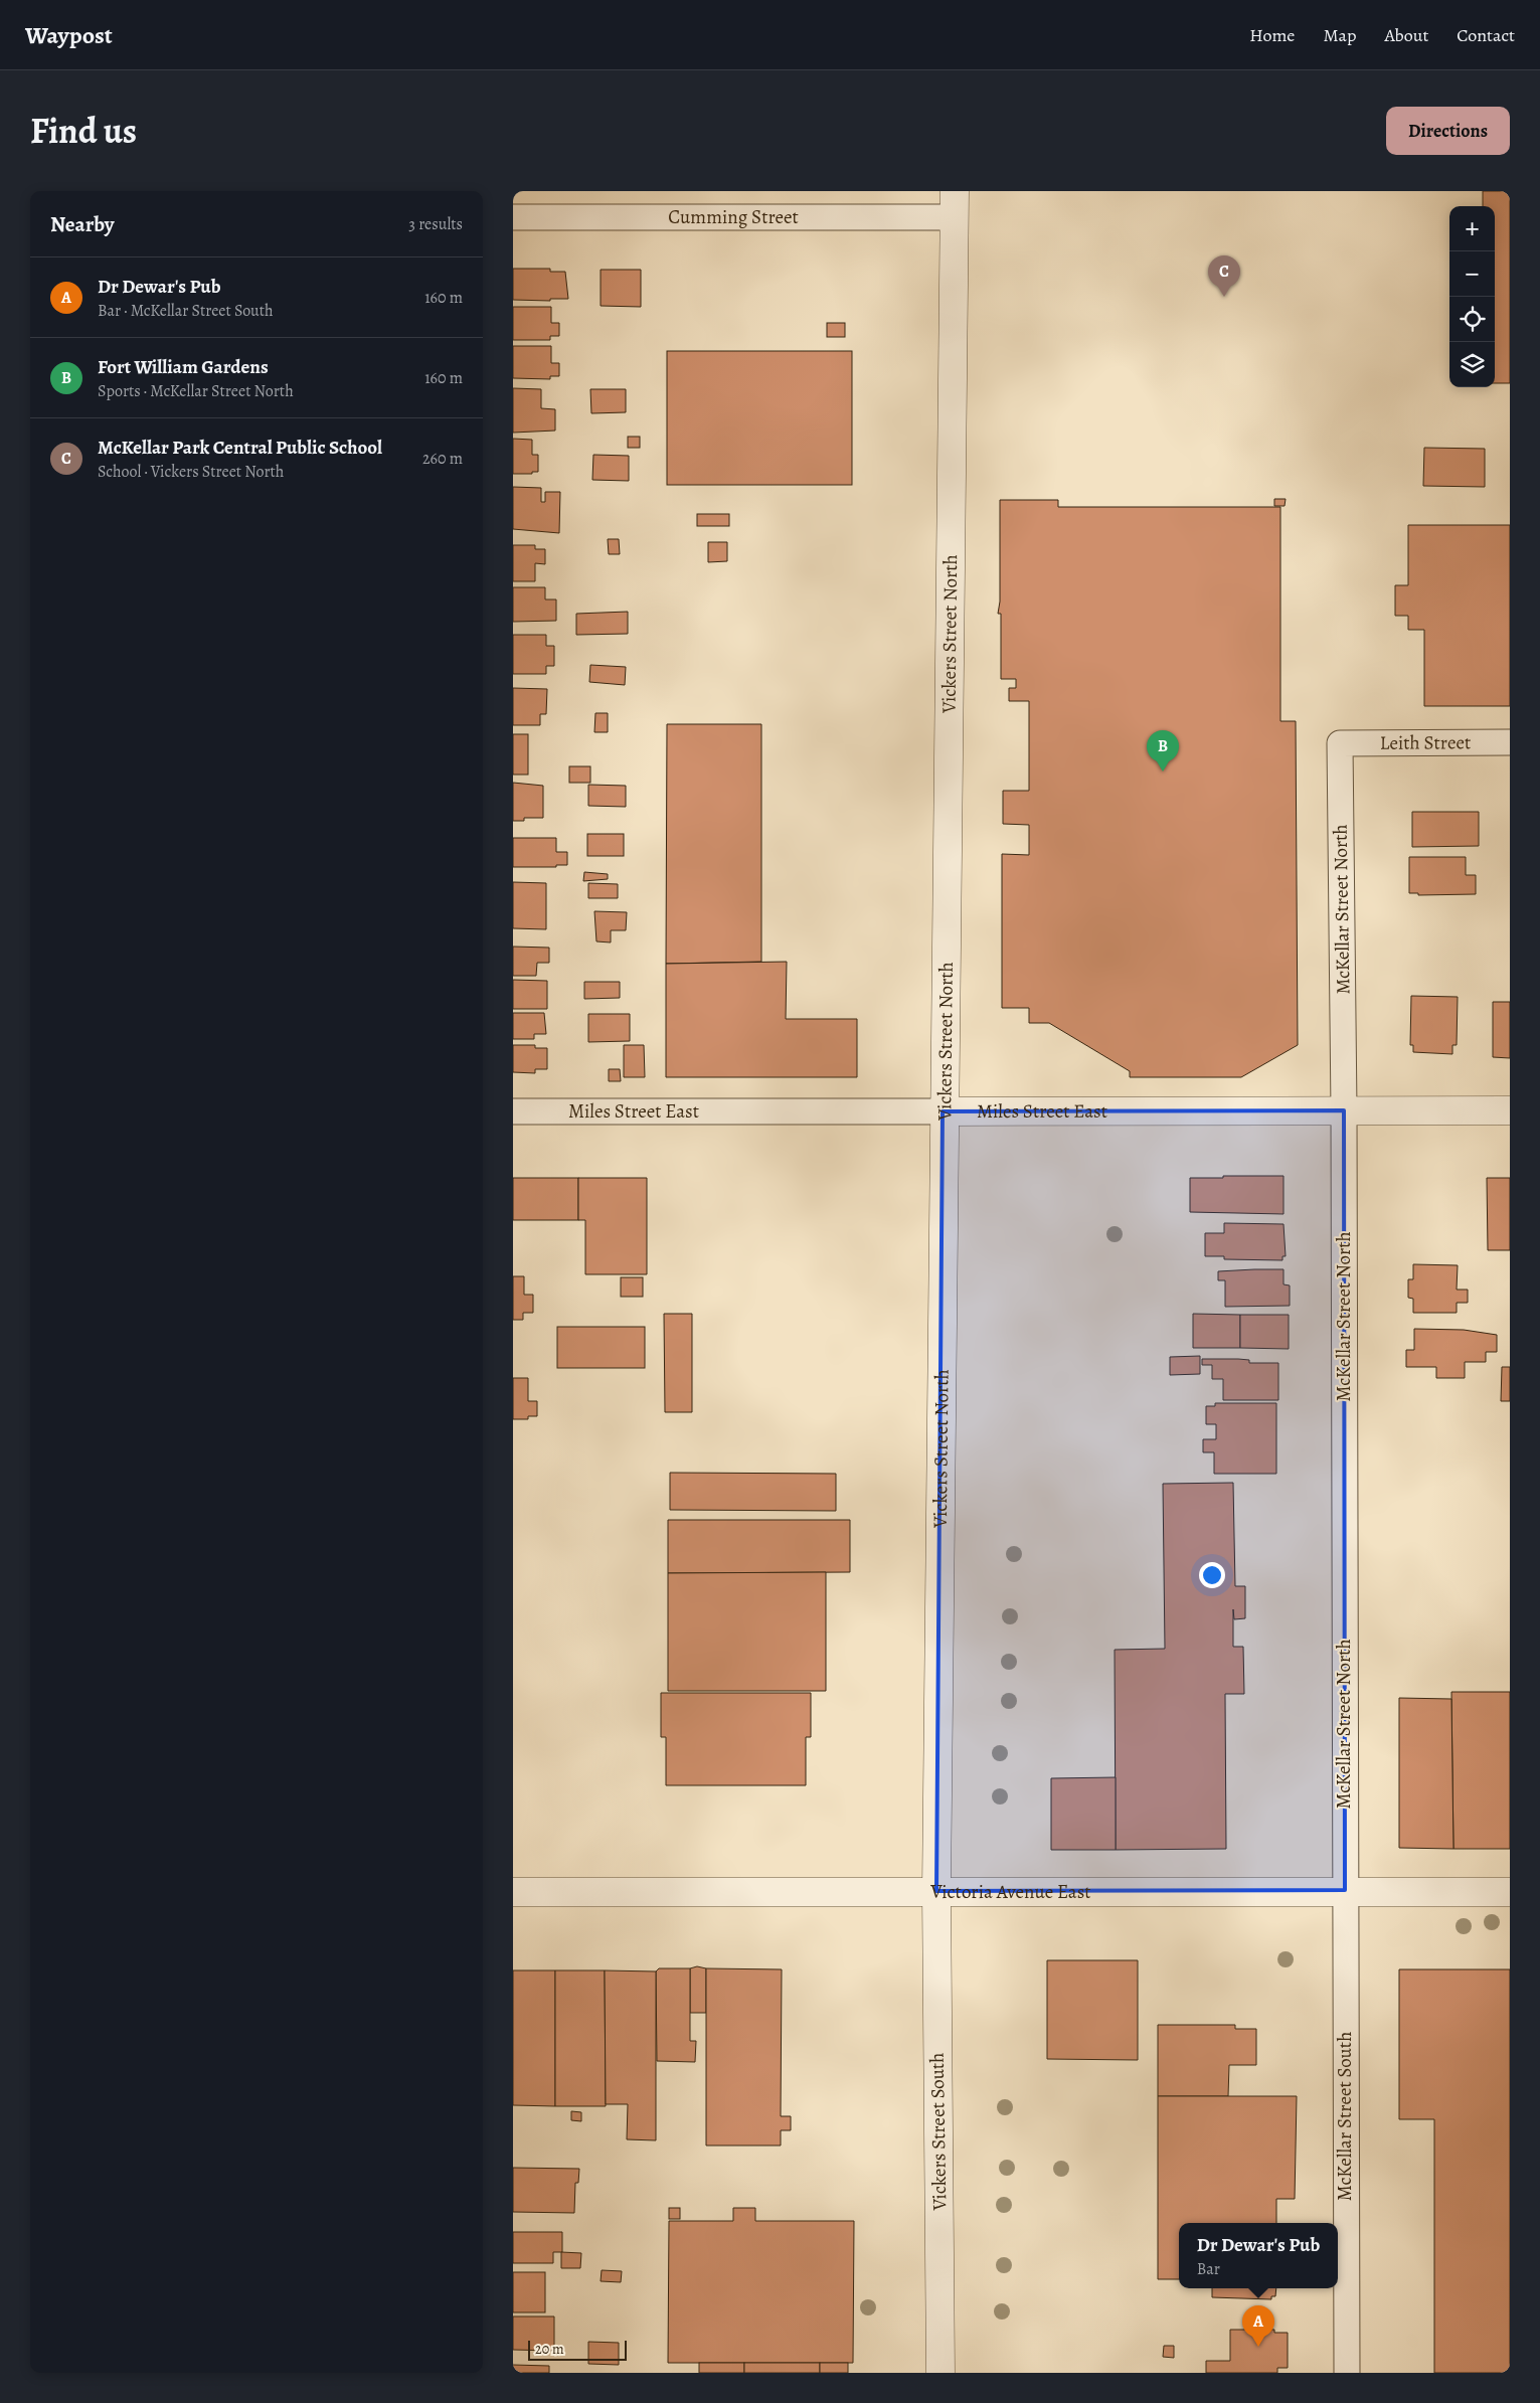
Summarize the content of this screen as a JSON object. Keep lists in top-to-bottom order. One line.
{"streets":{"street":["Cumming Street","Vickers Street North","Leith Street","McKellar Street North","Miles Street East","Victoria Avenue East","McKellar Street South","Vickers Street South"]},"crossings":[["Cumming Street","Vickers Street North"],["Vickers Street North","Miles Street East"],["Vickers Street North","Victoria Avenue East"],["Vickers Street North","Vickers Street South"],["Leith Street","McKellar Street North"],["McKellar Street North","Miles Street East"],["McKellar Street North","Victoria Avenue East"],["McKellar Street North","McKellar Street South"],["Victoria Avenue East","McKellar Street South"],["Victoria Avenue East","Vickers Street South"]],"scale_bar":"20 m","page":{"header":"Waypost","nav":["Home","Map","About","Contact"],"title":"Find us","buttons":"Directions","heading":["Nearby","3 results"],"map_buttons":["+","−"],"pins":["C","B","A"],"list":[{"mark":"A","name":"Dr Dewar's Pub","note":"Bar · McKellar Street South","value":"160 m"},{"mark":"B","name":"Fort William Gardens","note":"Sports · McKellar Street North","value":"160 m"},{"mark":"C","name":"McKellar Park Central Public School","note":"School · Vickers Street North","value":"260 m"}],"popup":["Dr Dewar's Pub","Bar"],"scale":"20 m"}}
